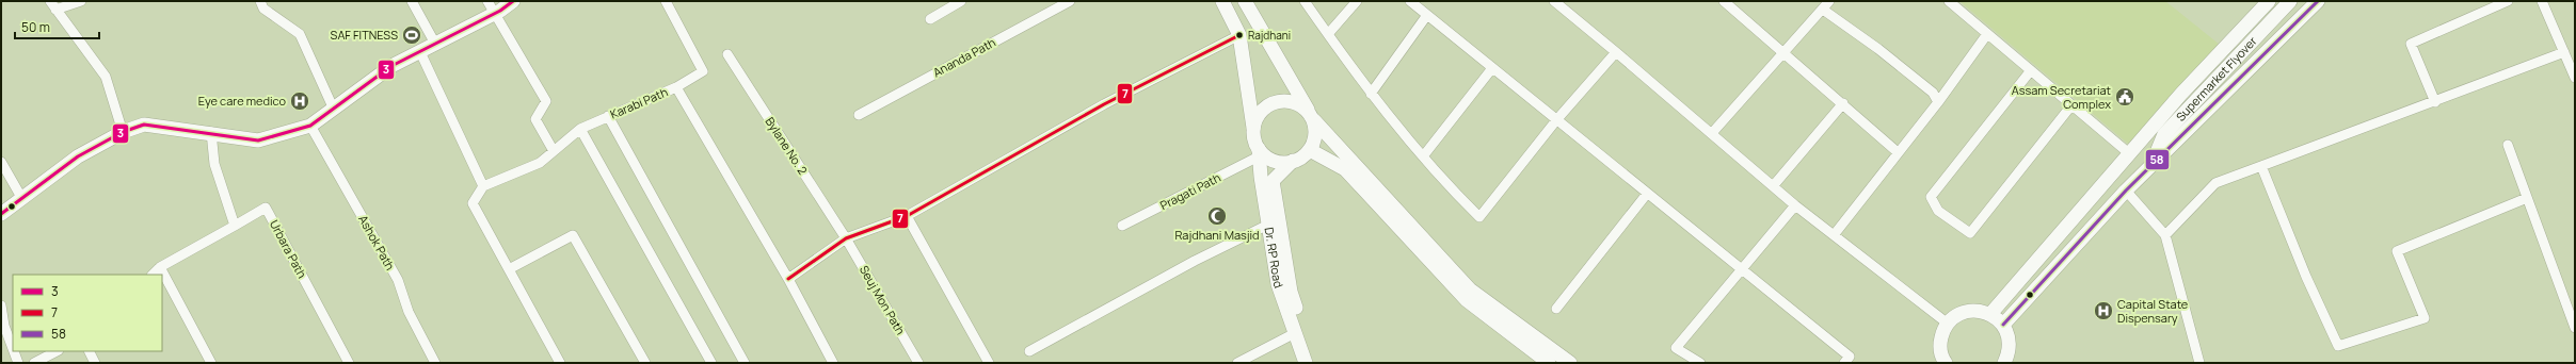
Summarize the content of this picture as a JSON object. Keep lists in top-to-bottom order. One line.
{"streets":{"main road":["Supermarket Flyover","Dr. RP Road"],"street":["Ananda Path","Karabi Path","Bylane No. 2","Pragati Path","Ashok Path","Urbara Path","Seuj Mon Path"]},"crossings":[["Bylane No. 2","Seuj Mon Path"],["Pragati Path","Dr. RP Road"]],"places":{"sports":["SAF FITNESS"],"other":["Rajdhani"],"public building":["Assam Secretariat Complex"],"hospital":["Eye care medico","Capital State Dispensary"],"mosque":["Rajdhani Masjid"]},"lines":["transit line 3","transit line 58","transit line 7"],"legend":["3","7","58"],"scale_bar":"50 m"}
